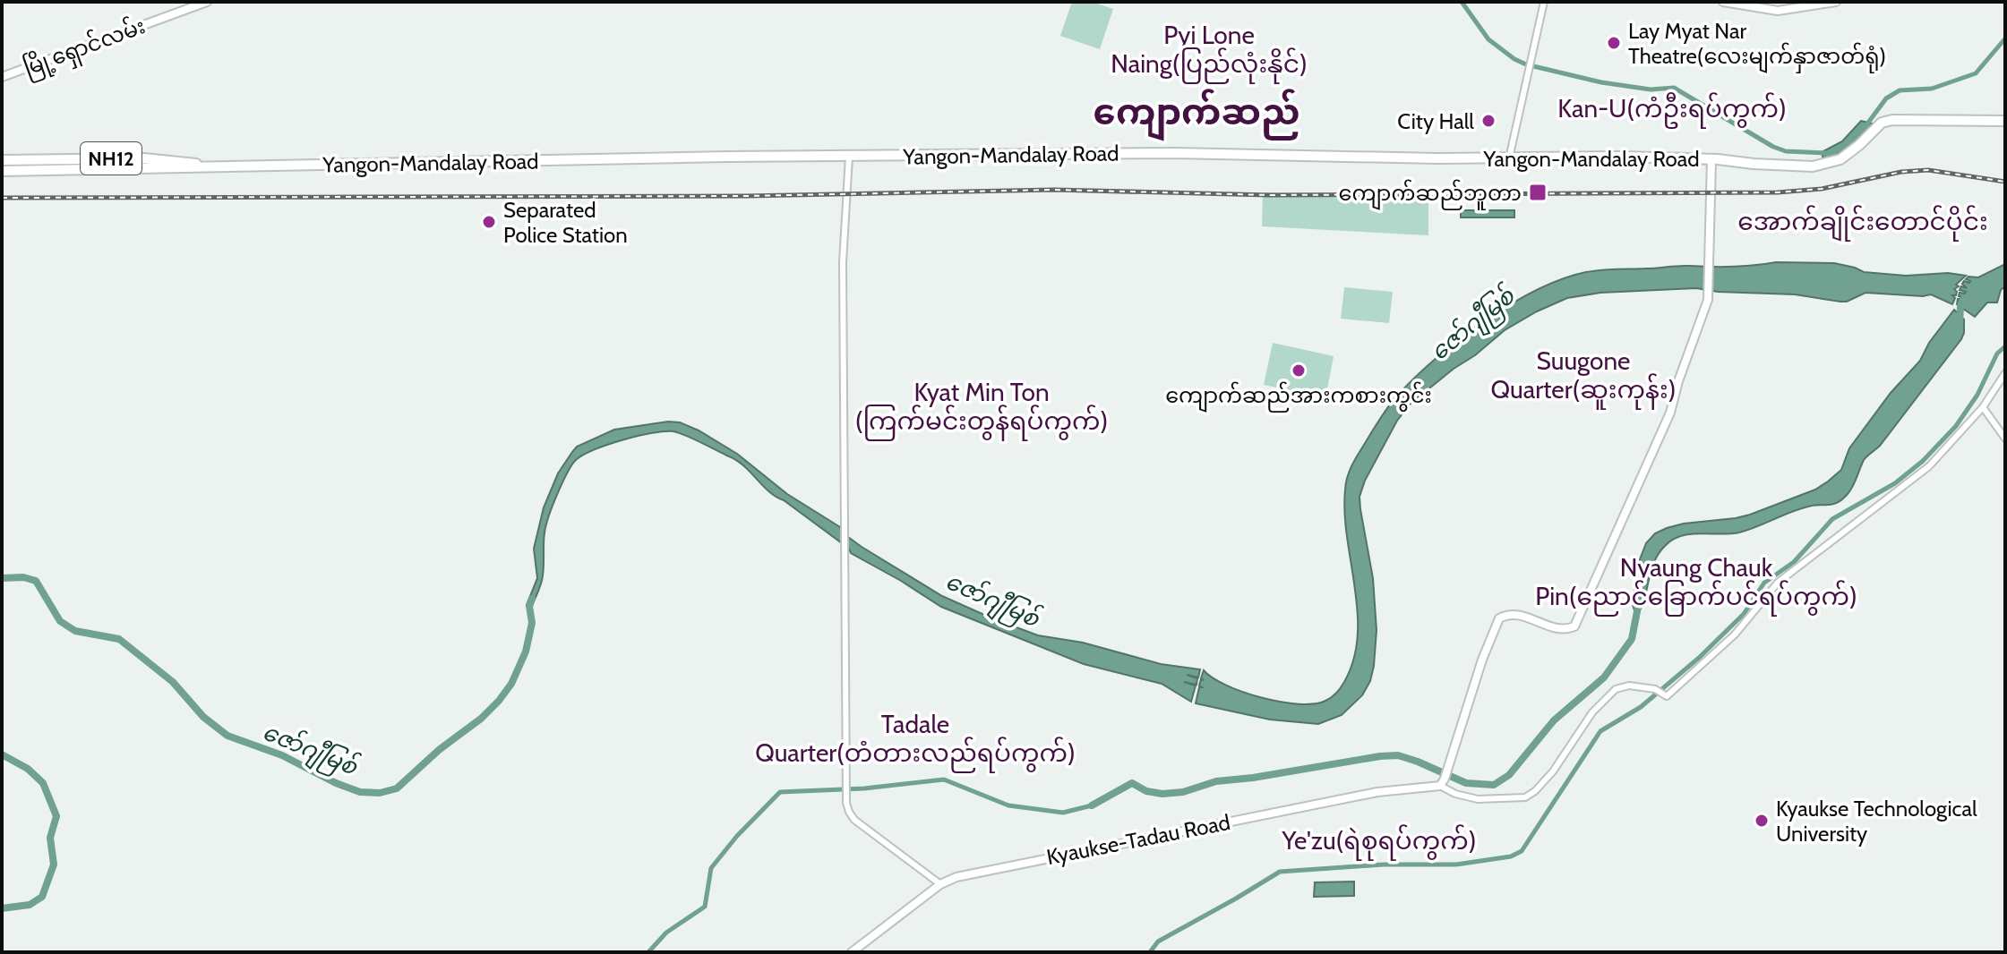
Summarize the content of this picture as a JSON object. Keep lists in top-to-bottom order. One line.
{"streets":{"highway":["Yangon-Mandalay Road","NH12"],"main road":["မြို့ရှောင်လမ်း","Kyaukse-Tadau Road"]},"crossings":[["Yangon-Mandalay Road","NH12"]],"districts":["Pyi Lone Naing(ပြည်လုံးနိုင်)","Kan-U(ကံဦးရပ်ကွက်)","ကျောက်ဆည်","အောက်ချိုင်းတောင်ပိုင်း","Suugone Quarter(ဆူးကုန်း)","Kyat Min Ton (ကြက်မင်းတွန်ရပ်ကွက်)","Nyaung Chauk Pin(ညောင်ခြောက်ပင်ရပ်ကွက်)","Tadale Quarter(တံတားလည်ရပ်ကွက်)","Ye'zu(ရဲစုရပ်ကွက်)"],"water":["ဇော်ဂျီမြစ်"],"places":{"other":["Lay Myat Nar Theatre(လေးမျက်နှာဇာတ်ရုံ)","City Hall","Separated Police Station","ကျောက်ဆည်အားကစားကွင်း","Kyaukse Technological University"],"transit":["ကျောက်ဆည်ဘူတာ"]}}
